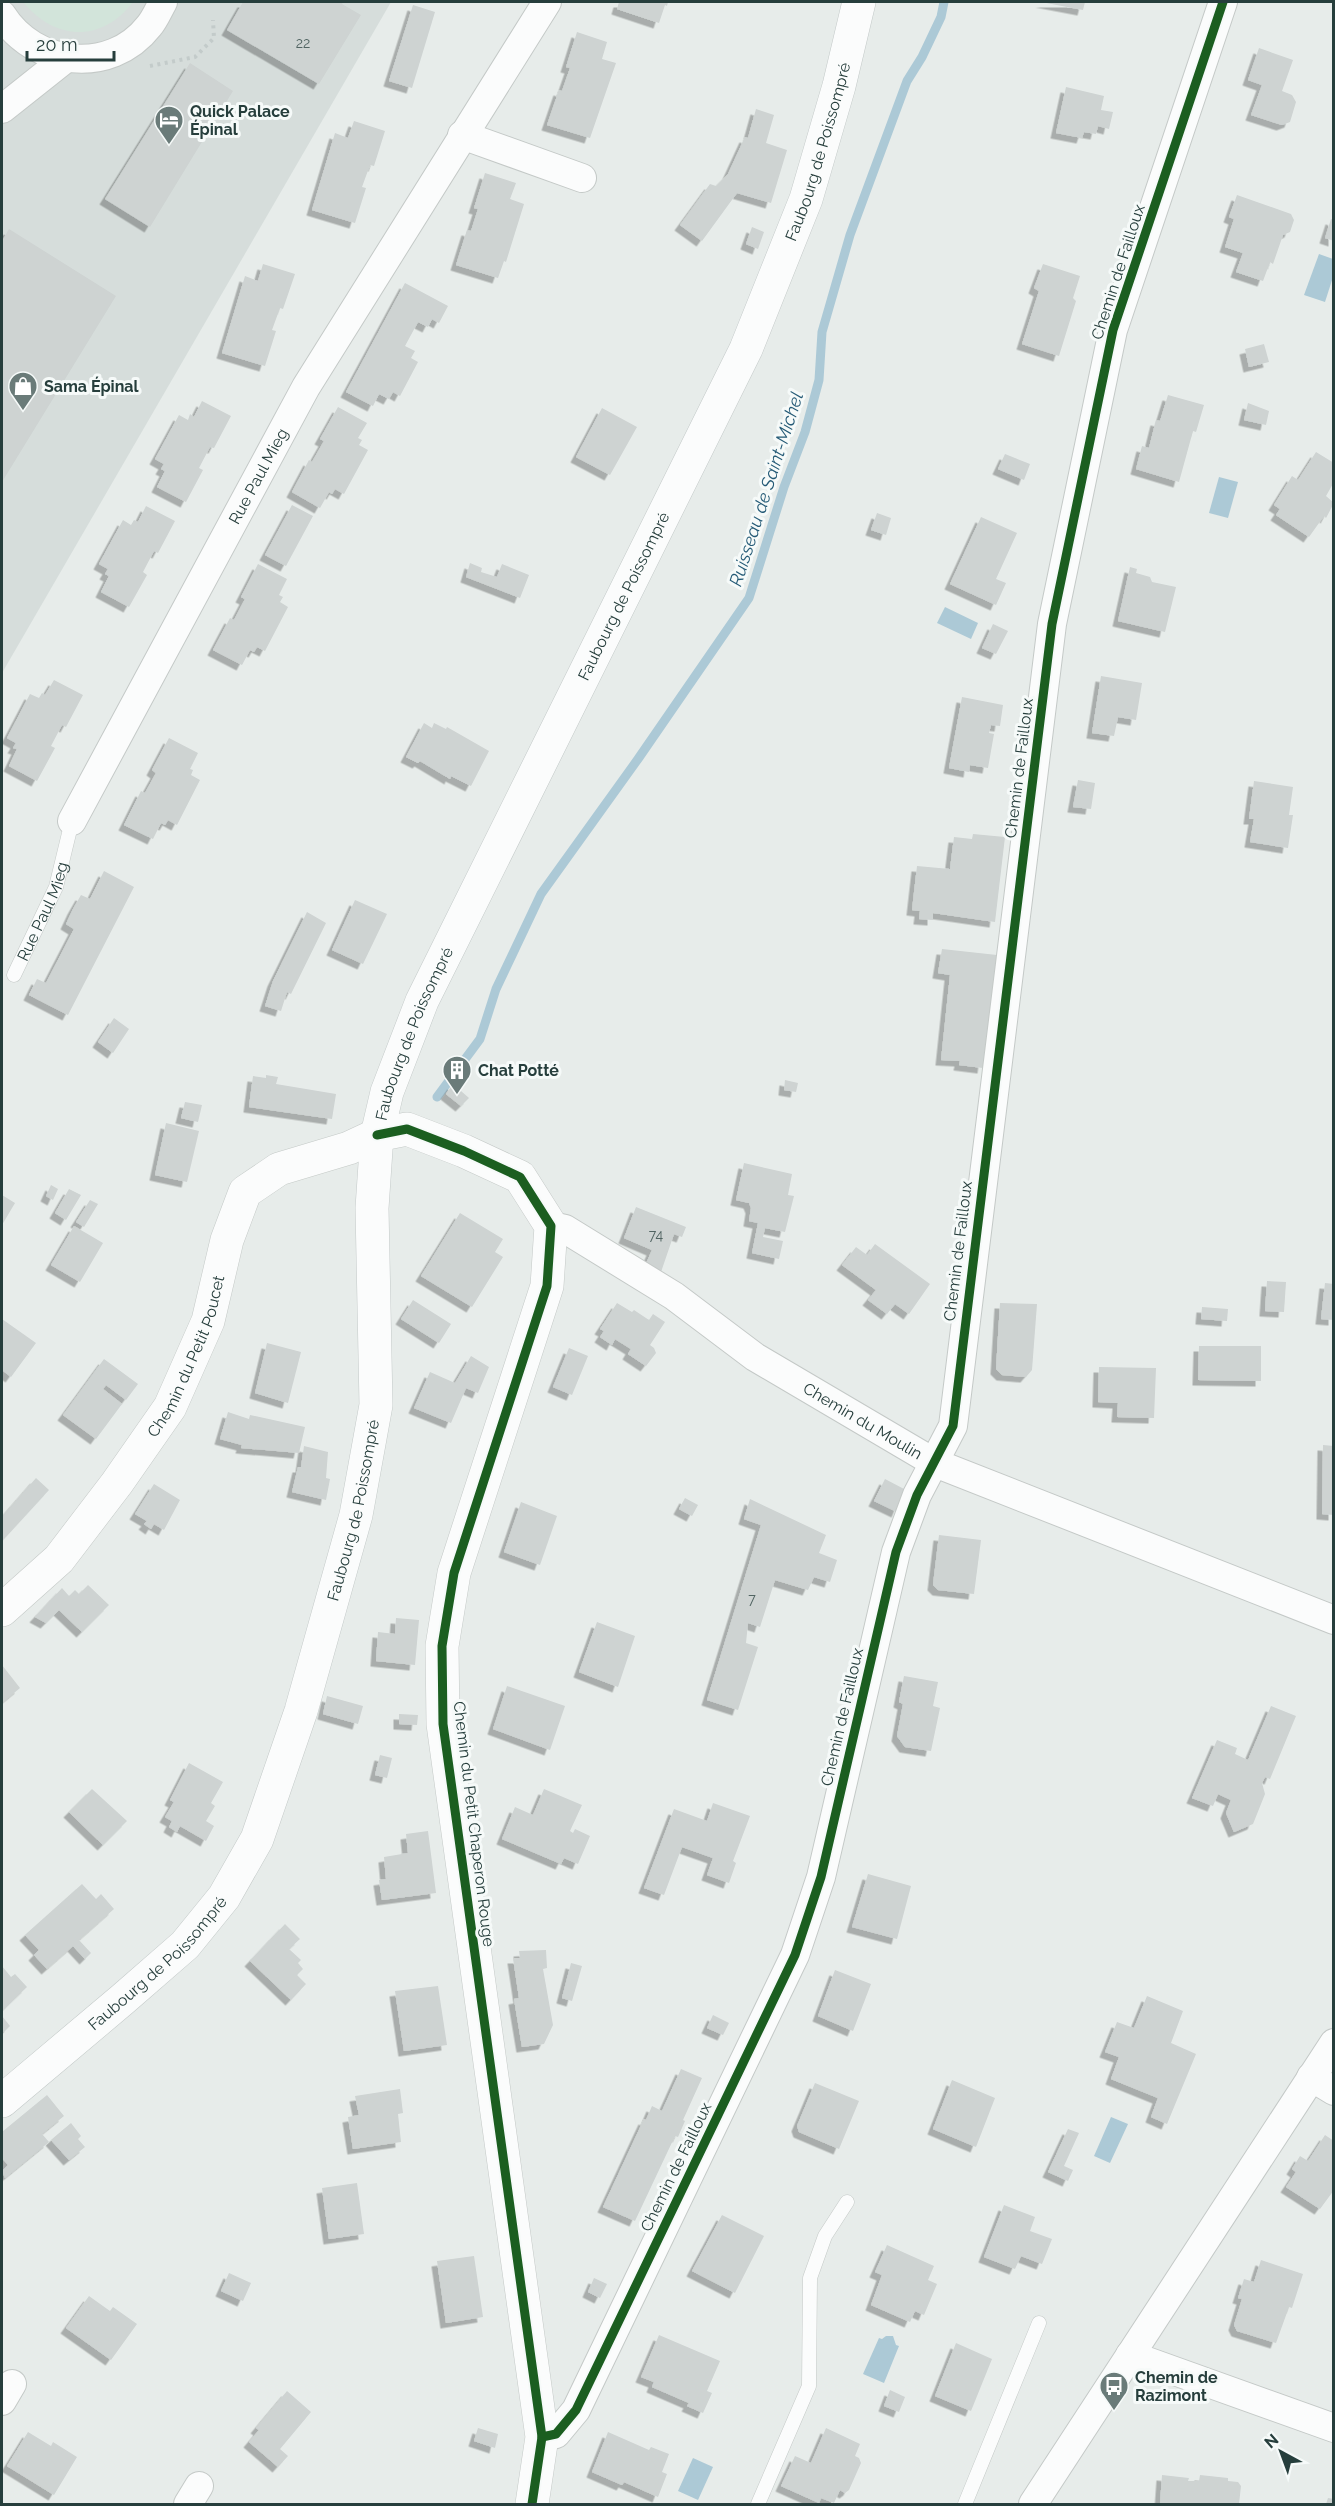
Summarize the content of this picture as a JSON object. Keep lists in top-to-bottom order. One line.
{"streets":{"main road":["Faubourg de Poissompré","Chemin du Petit Poucet","Chemin du Petit Chaperon Rouge"],"street":["Chemin de Failloux","Rue Paul Mieg","Chemin du Moulin"]},"crossings":[["Faubourg de Poissompré","Chemin du Petit Poucet"],["Chemin de Failloux","Chemin du Moulin"],["Chemin de Failloux","Chemin du Petit Chaperon Rouge"],["Chemin du Moulin","Chemin du Petit Chaperon Rouge"]],"water":["Ruisseau de Saint-Michel"],"places":{"hotel":["Quick Palace Épinal"],"shop":["Sama Épinal"],"building":["Chat Potté"],"bus stop":["Chemin de Razimont"]},"house_numbers":["22","74","7"],"scale_bar":"20 m","north":"top left"}
